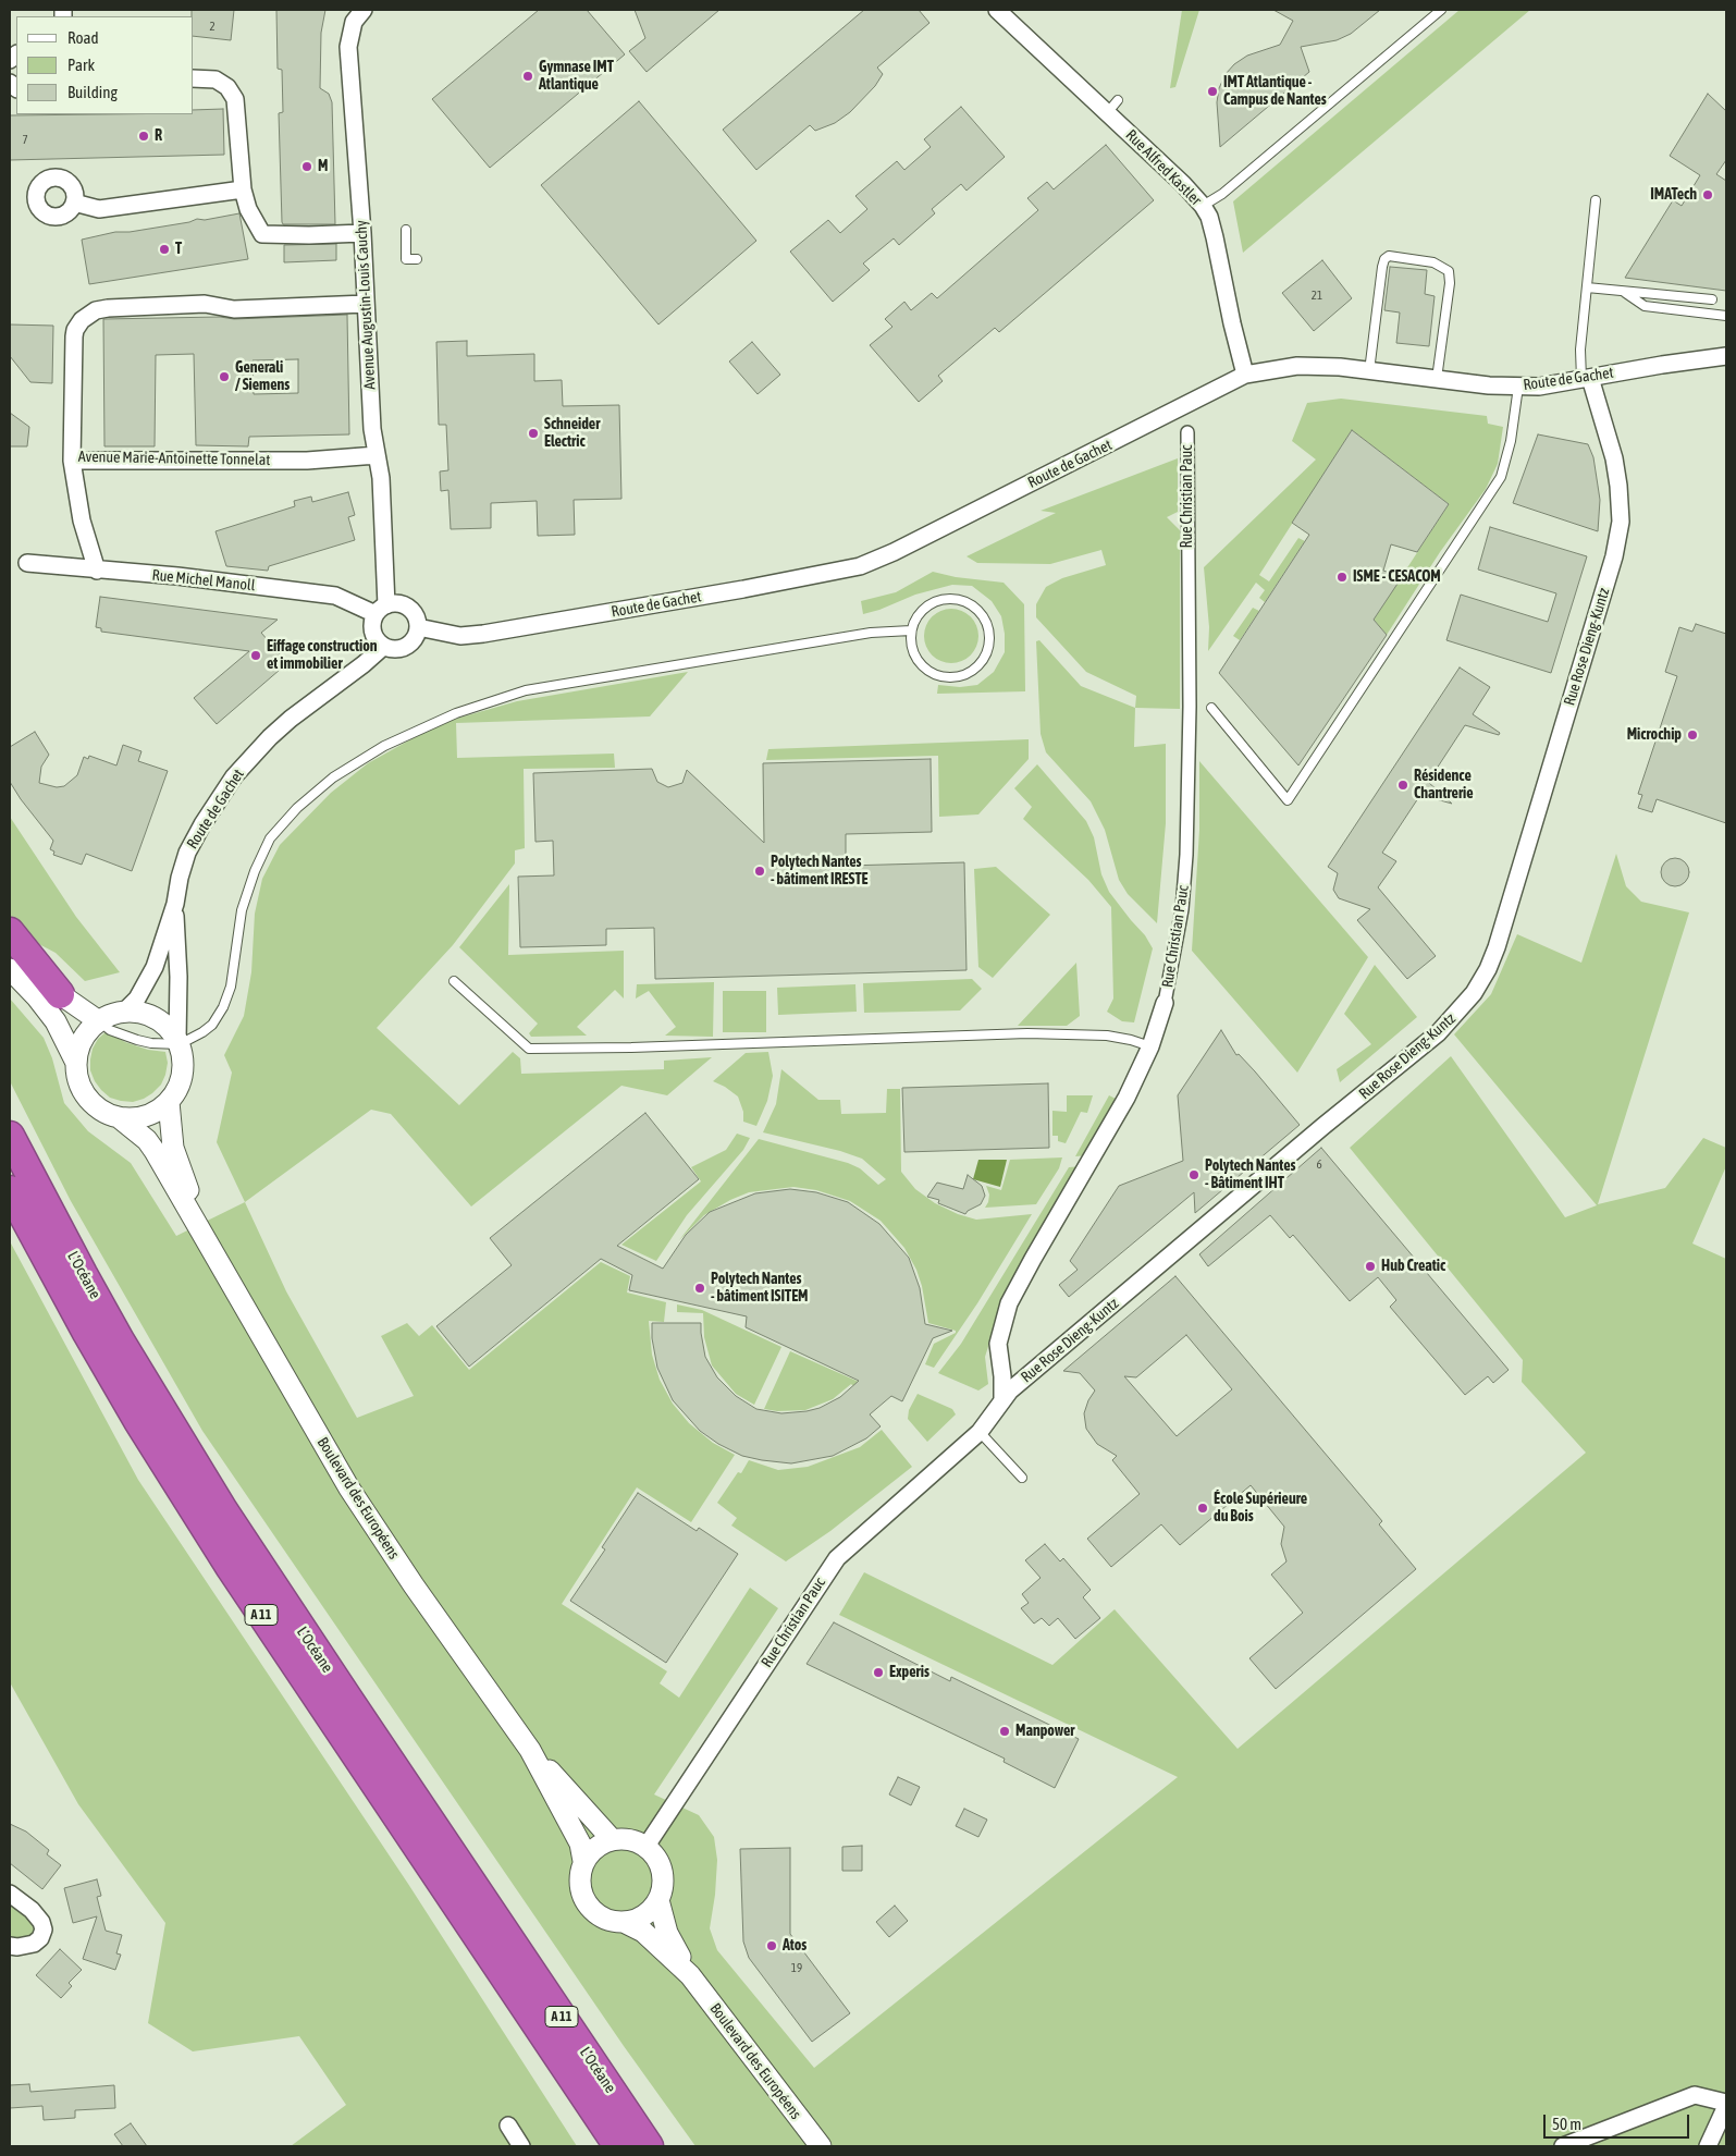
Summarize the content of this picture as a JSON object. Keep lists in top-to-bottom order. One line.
{"streets":{"highway":["L’Océane","A 11"],"street":["Rue Alfred Kastler","Avenue Augustin-Louis Cauchy","Route de Gachet","Avenue Marie-Antoinette Tonnelat","Rue Christian Pauc","Rue Michel Manoll","Rue Rose Dieng-Kuntz","Boulevard des Européens"]},"crossings":[["Rue Alfred Kastler","Route de Gachet"],["Avenue Augustin-Louis Cauchy","Route de Gachet"],["Avenue Augustin-Louis Cauchy","Avenue Marie-Antoinette Tonnelat"],["Avenue Augustin-Louis Cauchy","Rue Michel Manoll"],["Route de Gachet","Rue Michel Manoll"],["Route de Gachet","Rue Rose Dieng-Kuntz"],["Route de Gachet","Boulevard des Européens"],["Rue Christian Pauc","Rue Rose Dieng-Kuntz"],["Rue Christian Pauc","Boulevard des Européens"]],"places":["Gymnase IMT Atlantique","IMT Atlantique - Campus de Nantes","R","M","IMATech","T","Generali / Siemens","Schneider Electric","ISME - CESACOM","Eiffage construction et immobilier","Microchip","Résidence Chantrerie","Polytech Nantes - bâtiment IRESTE","Polytech Nantes - Bâtiment IHT","Hub Creatic","Polytech Nantes - bâtiment ISITEM","École Supérieure du Bois","Experis","Manpower","Atos"],"house_numbers":["2","7","21","6","19"],"legend":["Road","Park","Building"],"scale_bar":"50 m"}
